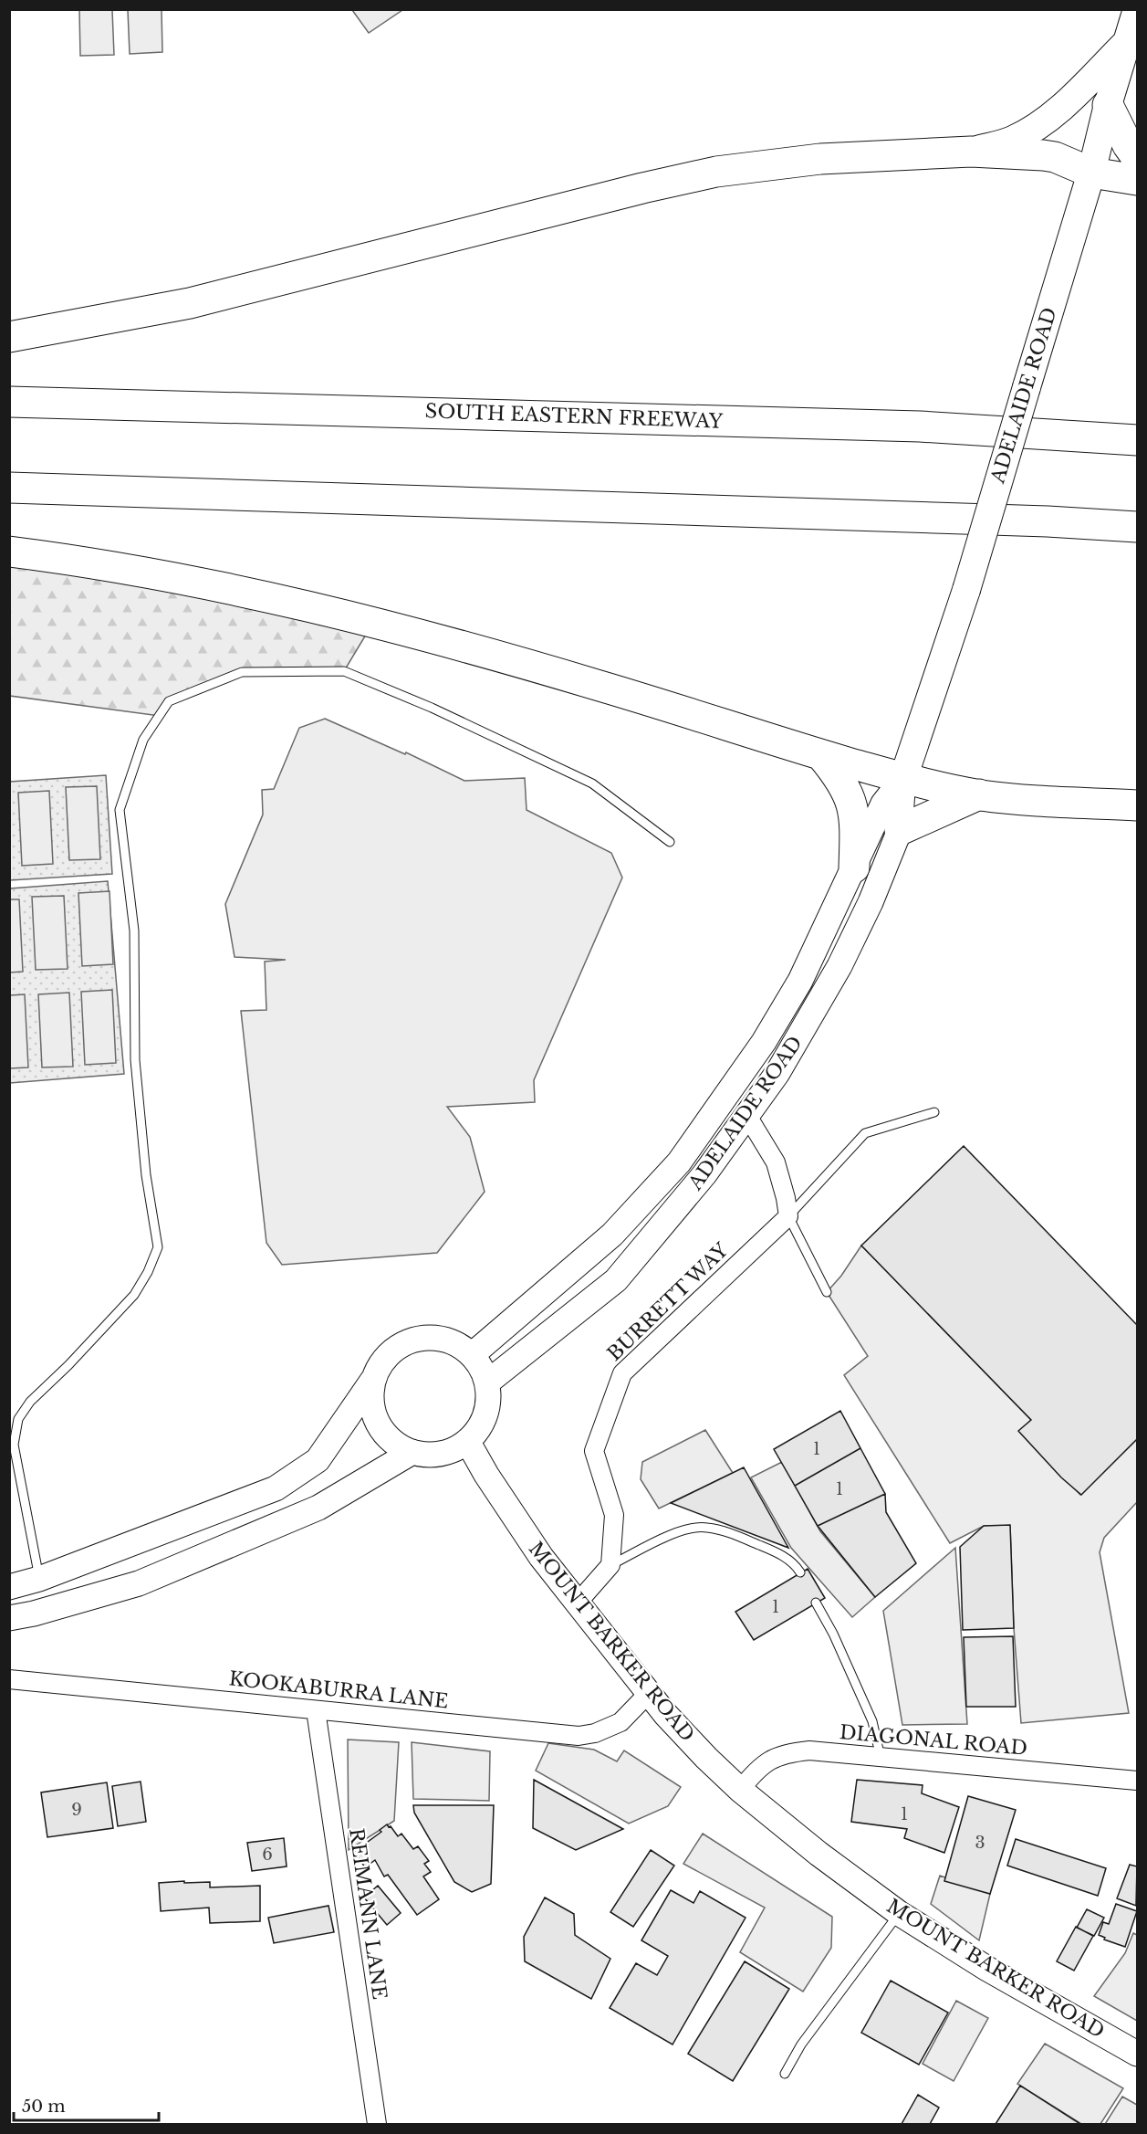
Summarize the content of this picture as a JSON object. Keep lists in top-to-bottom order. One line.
{"streets":{"highway":["SOUTH EASTERN FREEWAY"],"main road":["ADELAIDE ROAD","MOUNT BARKER ROAD"],"street":["BURRETT WAY","KOOKABURRA LANE","DIAGONAL ROAD","REIMANN LANE"]},"crossings":[["ADELAIDE ROAD","MOUNT BARKER ROAD"],["MOUNT BARKER ROAD","KOOKABURRA LANE"],["MOUNT BARKER ROAD","DIAGONAL ROAD"],["KOOKABURRA LANE","REIMANN LANE"]],"house_numbers":["1","1","1","9","1","3","6"],"scale_bar":"50 m"}
